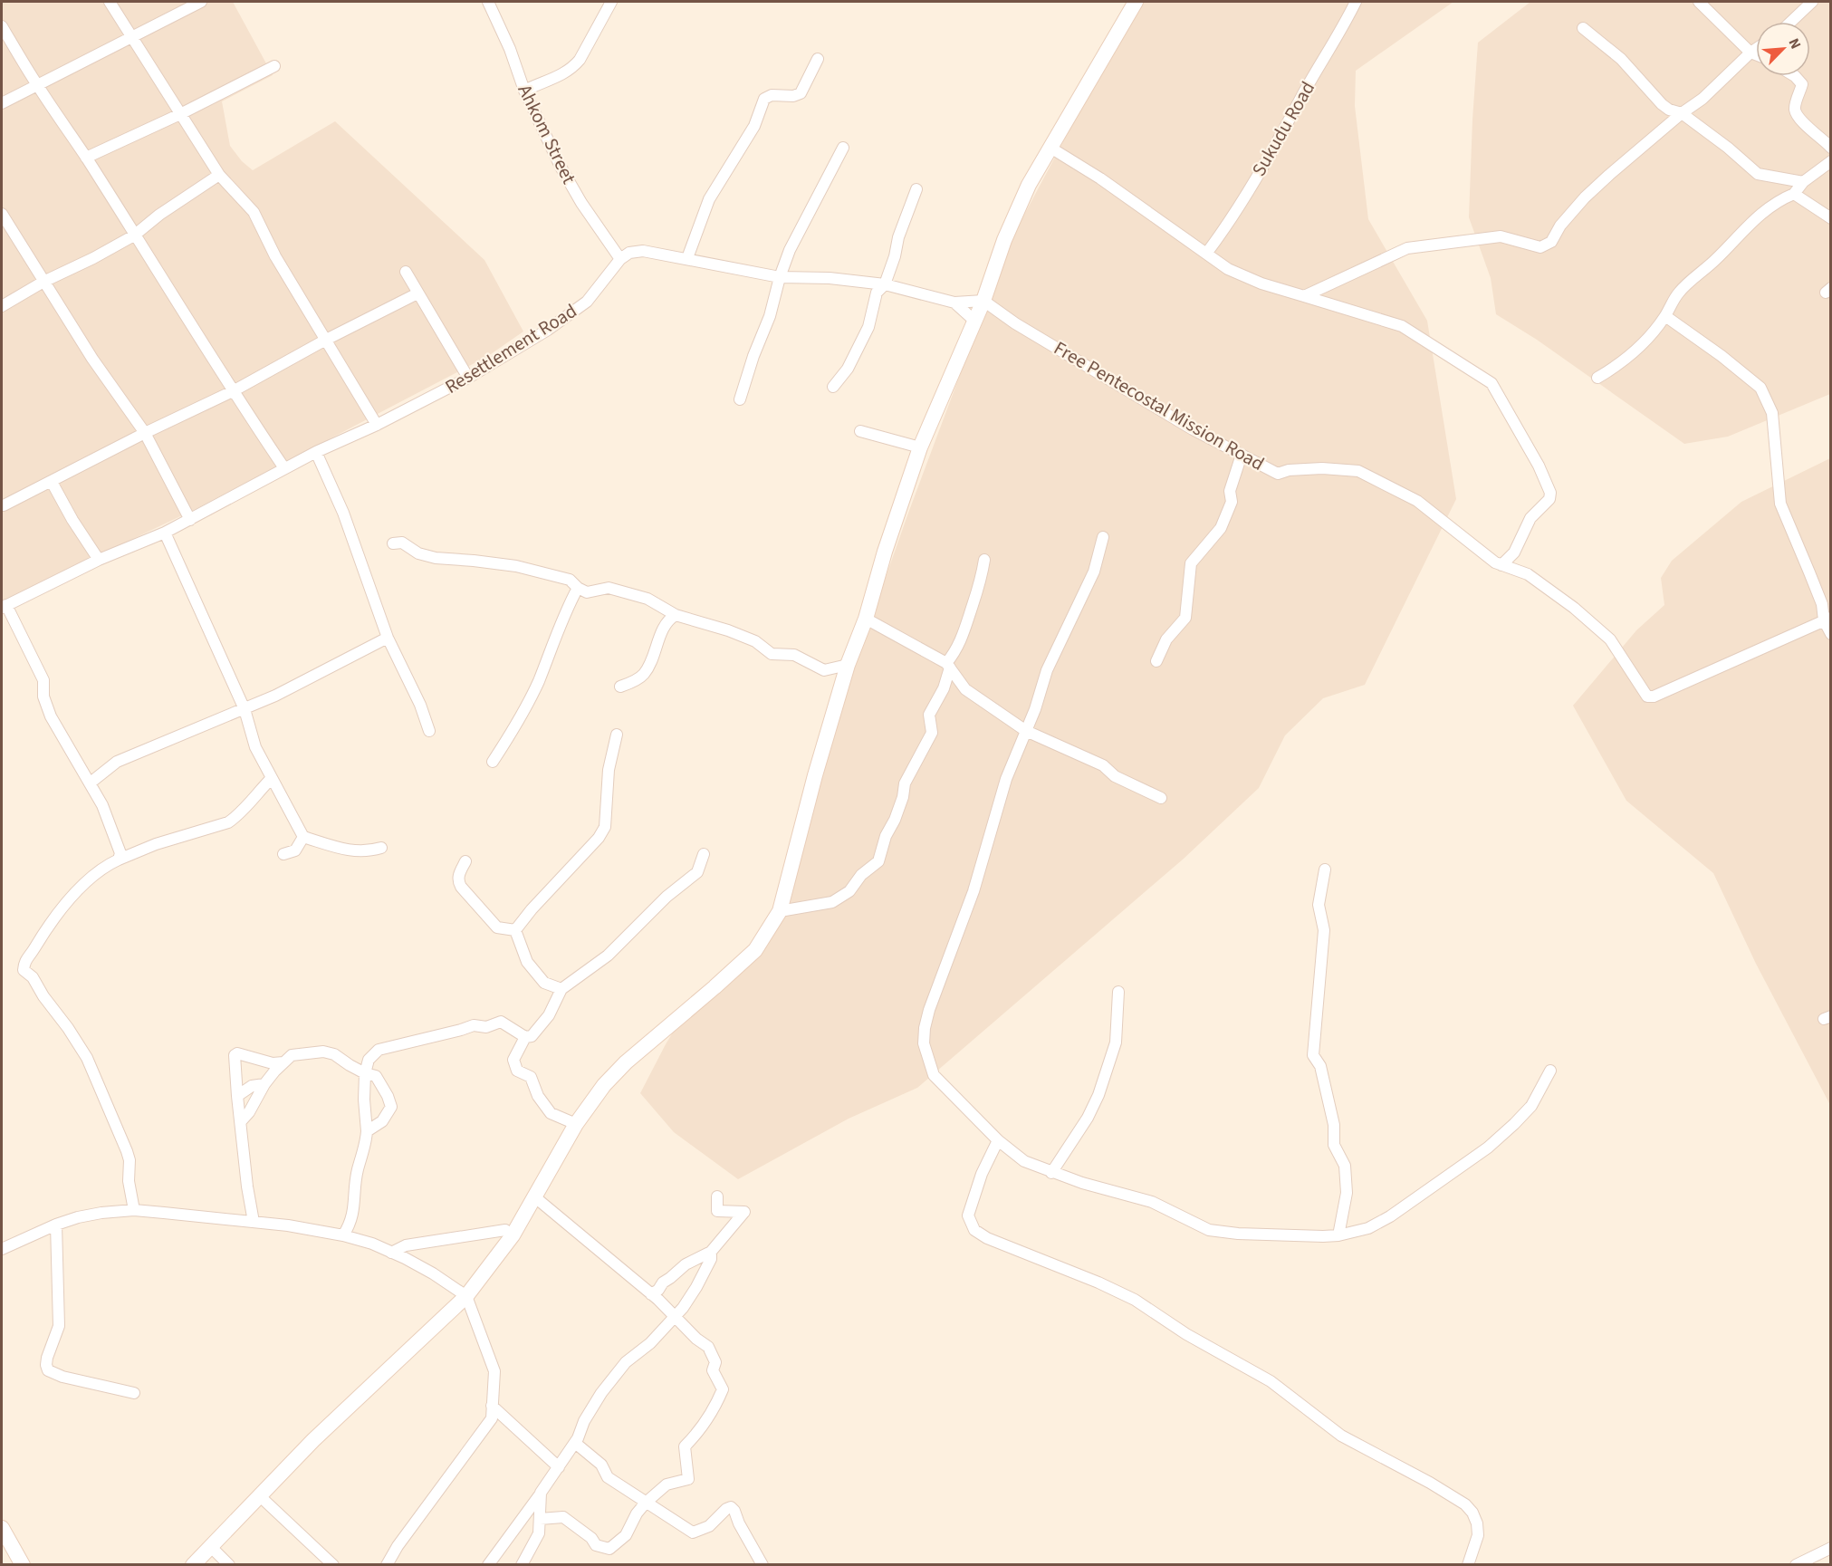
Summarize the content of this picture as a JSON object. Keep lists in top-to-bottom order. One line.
{"streets":{"street":["Sukudu Road","Ahkom Street","Resettlement Road","Free Pentecostal Mission Road"]},"crossings":[["Ahkom Street","Resettlement Road"]],"north":"top right"}
